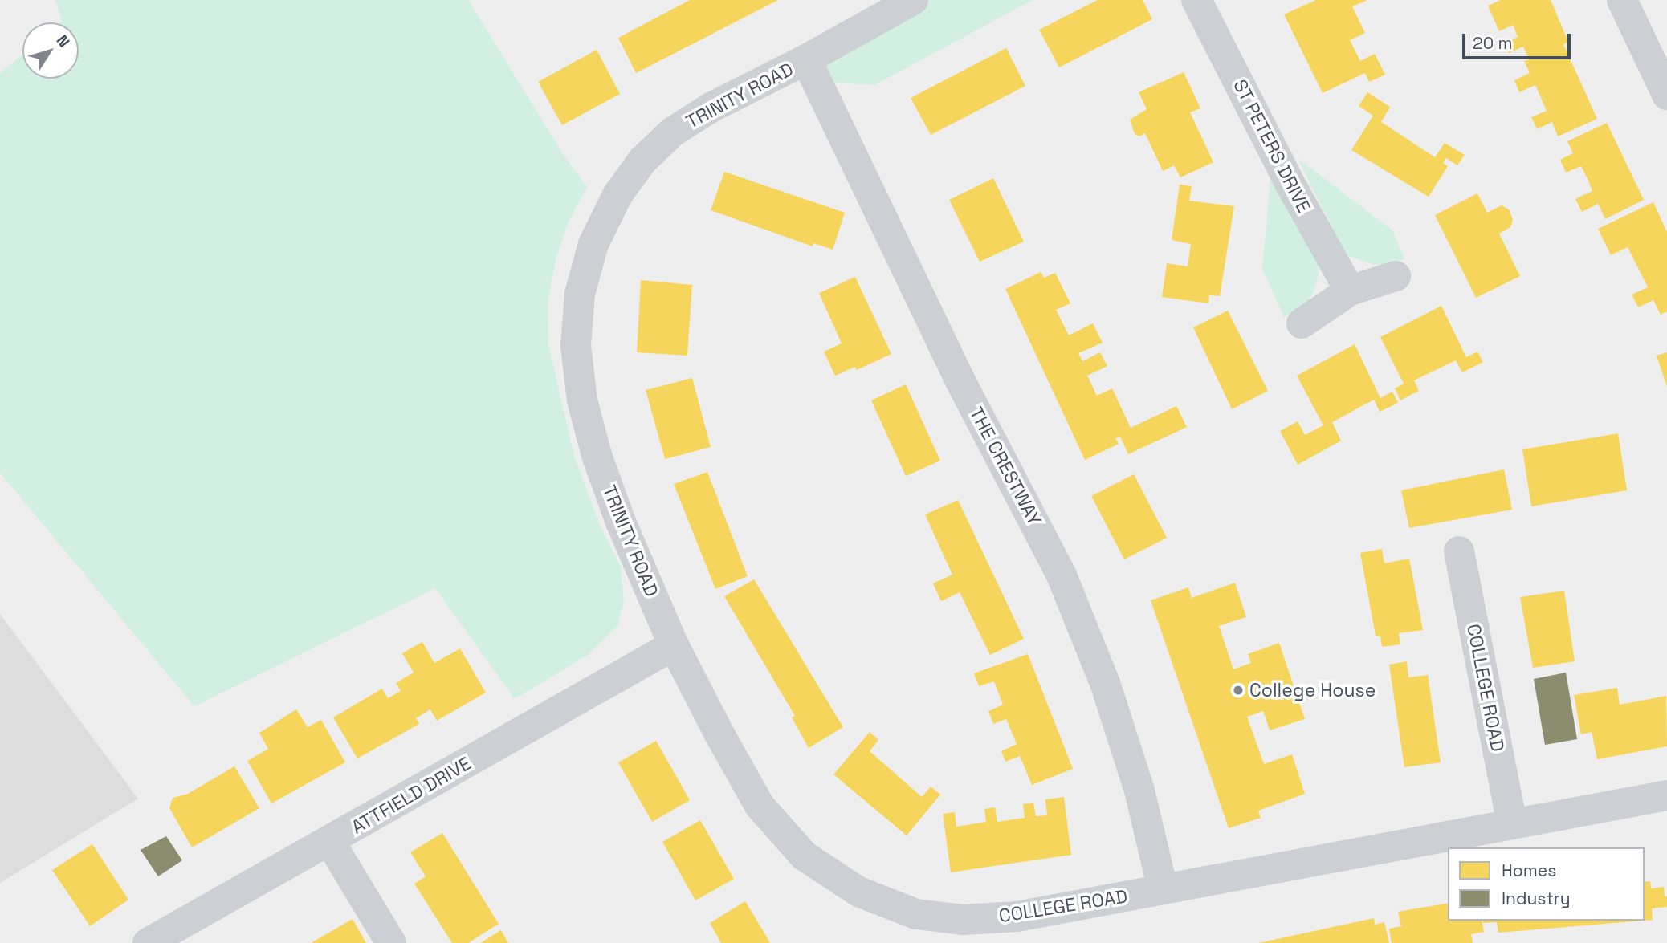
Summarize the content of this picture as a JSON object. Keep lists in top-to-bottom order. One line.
{"streets":{"street":["TRINITY ROAD","ST PETERS DRIVE","THE CRESTWAY","COLLEGE ROAD","ATTFIELD DRIVE"]},"crossings":[["TRINITY ROAD","THE CRESTWAY"],["TRINITY ROAD","COLLEGE ROAD"],["TRINITY ROAD","ATTFIELD DRIVE"],["THE CRESTWAY","COLLEGE ROAD"],["COLLEGE ROAD","ATTFIELD DRIVE"]],"places":["College House"],"legend":["Homes","Industry"],"scale_bar":"20 m","north":"top right"}
